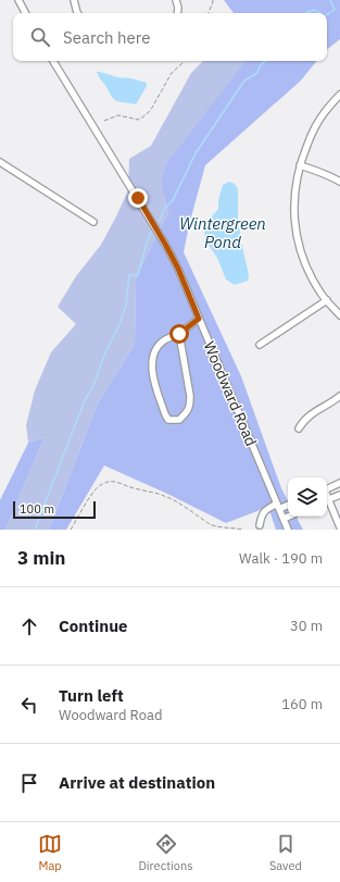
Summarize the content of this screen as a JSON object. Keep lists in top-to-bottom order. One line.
{"streets":{"street":["Woodward Road"]},"water":["Wintergreen Pond"],"scale_bar":"100 m","page":{"search":"Search here","scale":"100 m","heading":["3 min","Walk · 190 m"],"list":[["Continue","30 m"],["Turn left","Woodward Road","160 m"],"Arrive at destination"],"nav":["Map","Directions","Saved"]}}
